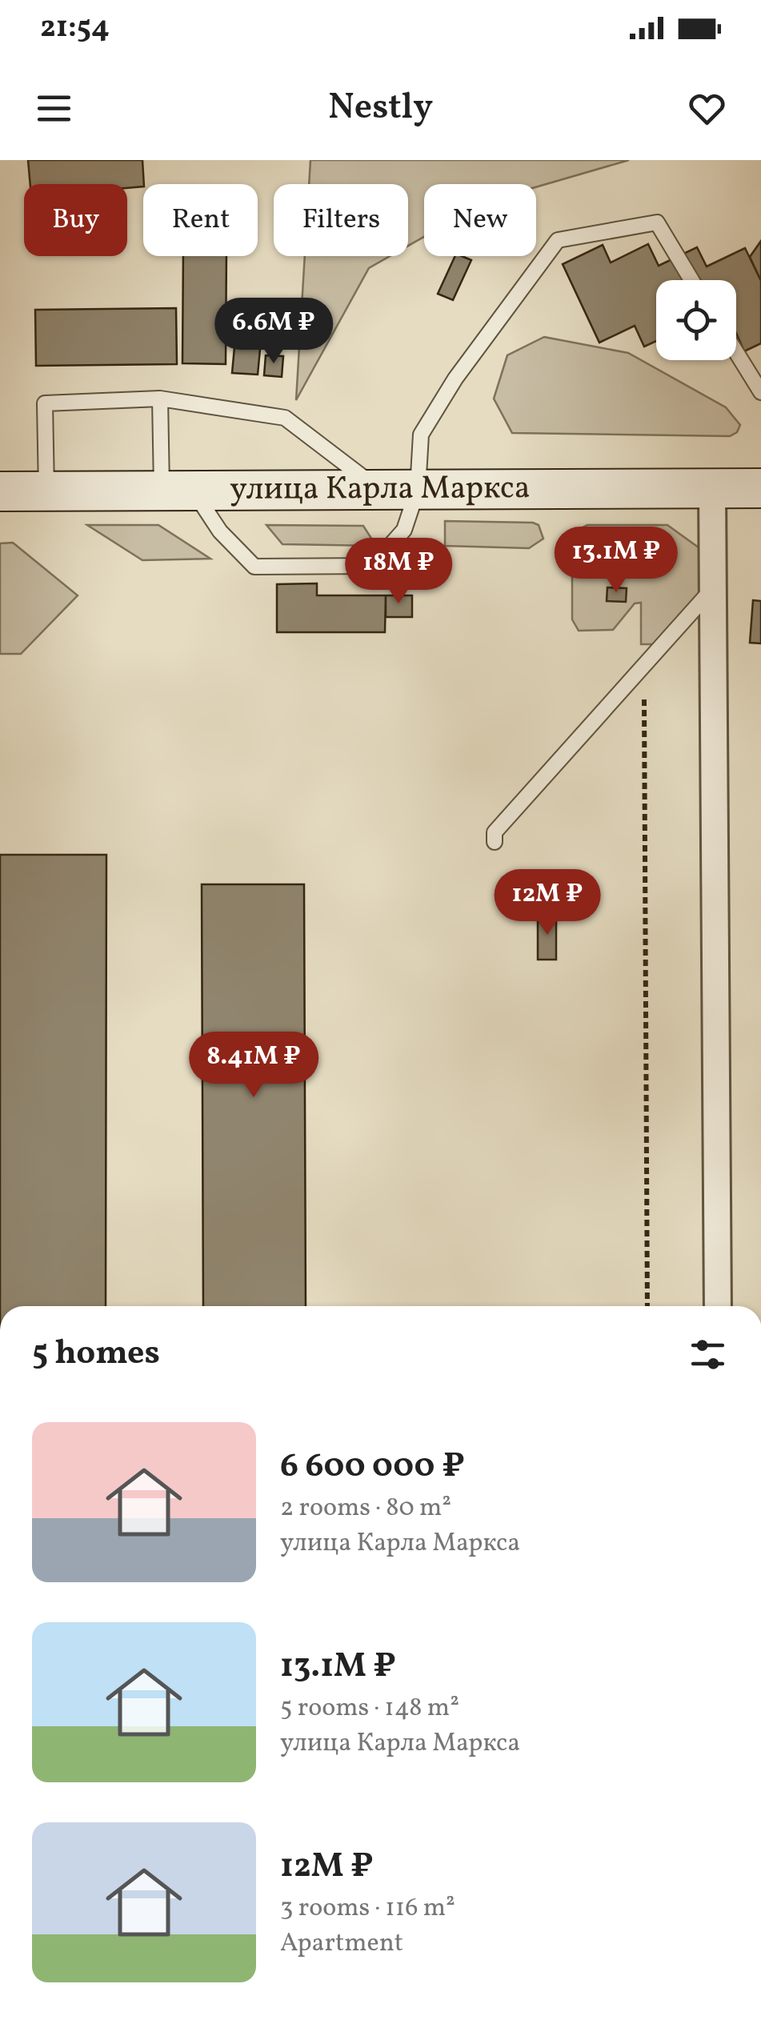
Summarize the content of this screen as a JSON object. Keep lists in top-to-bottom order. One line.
{"streets":{"main road":["улица Карла Маркса"]},"page":{"status":"21:54","header":"Nestly","chip":["Buy","Rent","Filters","New"],"price":["6.6M ₽","13.1M ₽","18M ₽","12M ₽","8.41M ₽"],"heading":"5 homes","list":[{"name":"6 600 000 ₽","note":"2 rooms · 80 m² · улица Карла Маркса"},{"name":"13.1M ₽","note":"5 rooms · 148 m² · улица Карла Маркса"},{"name":"12M ₽","note":"3 rooms · 116 m² · Apartment"}]}}
